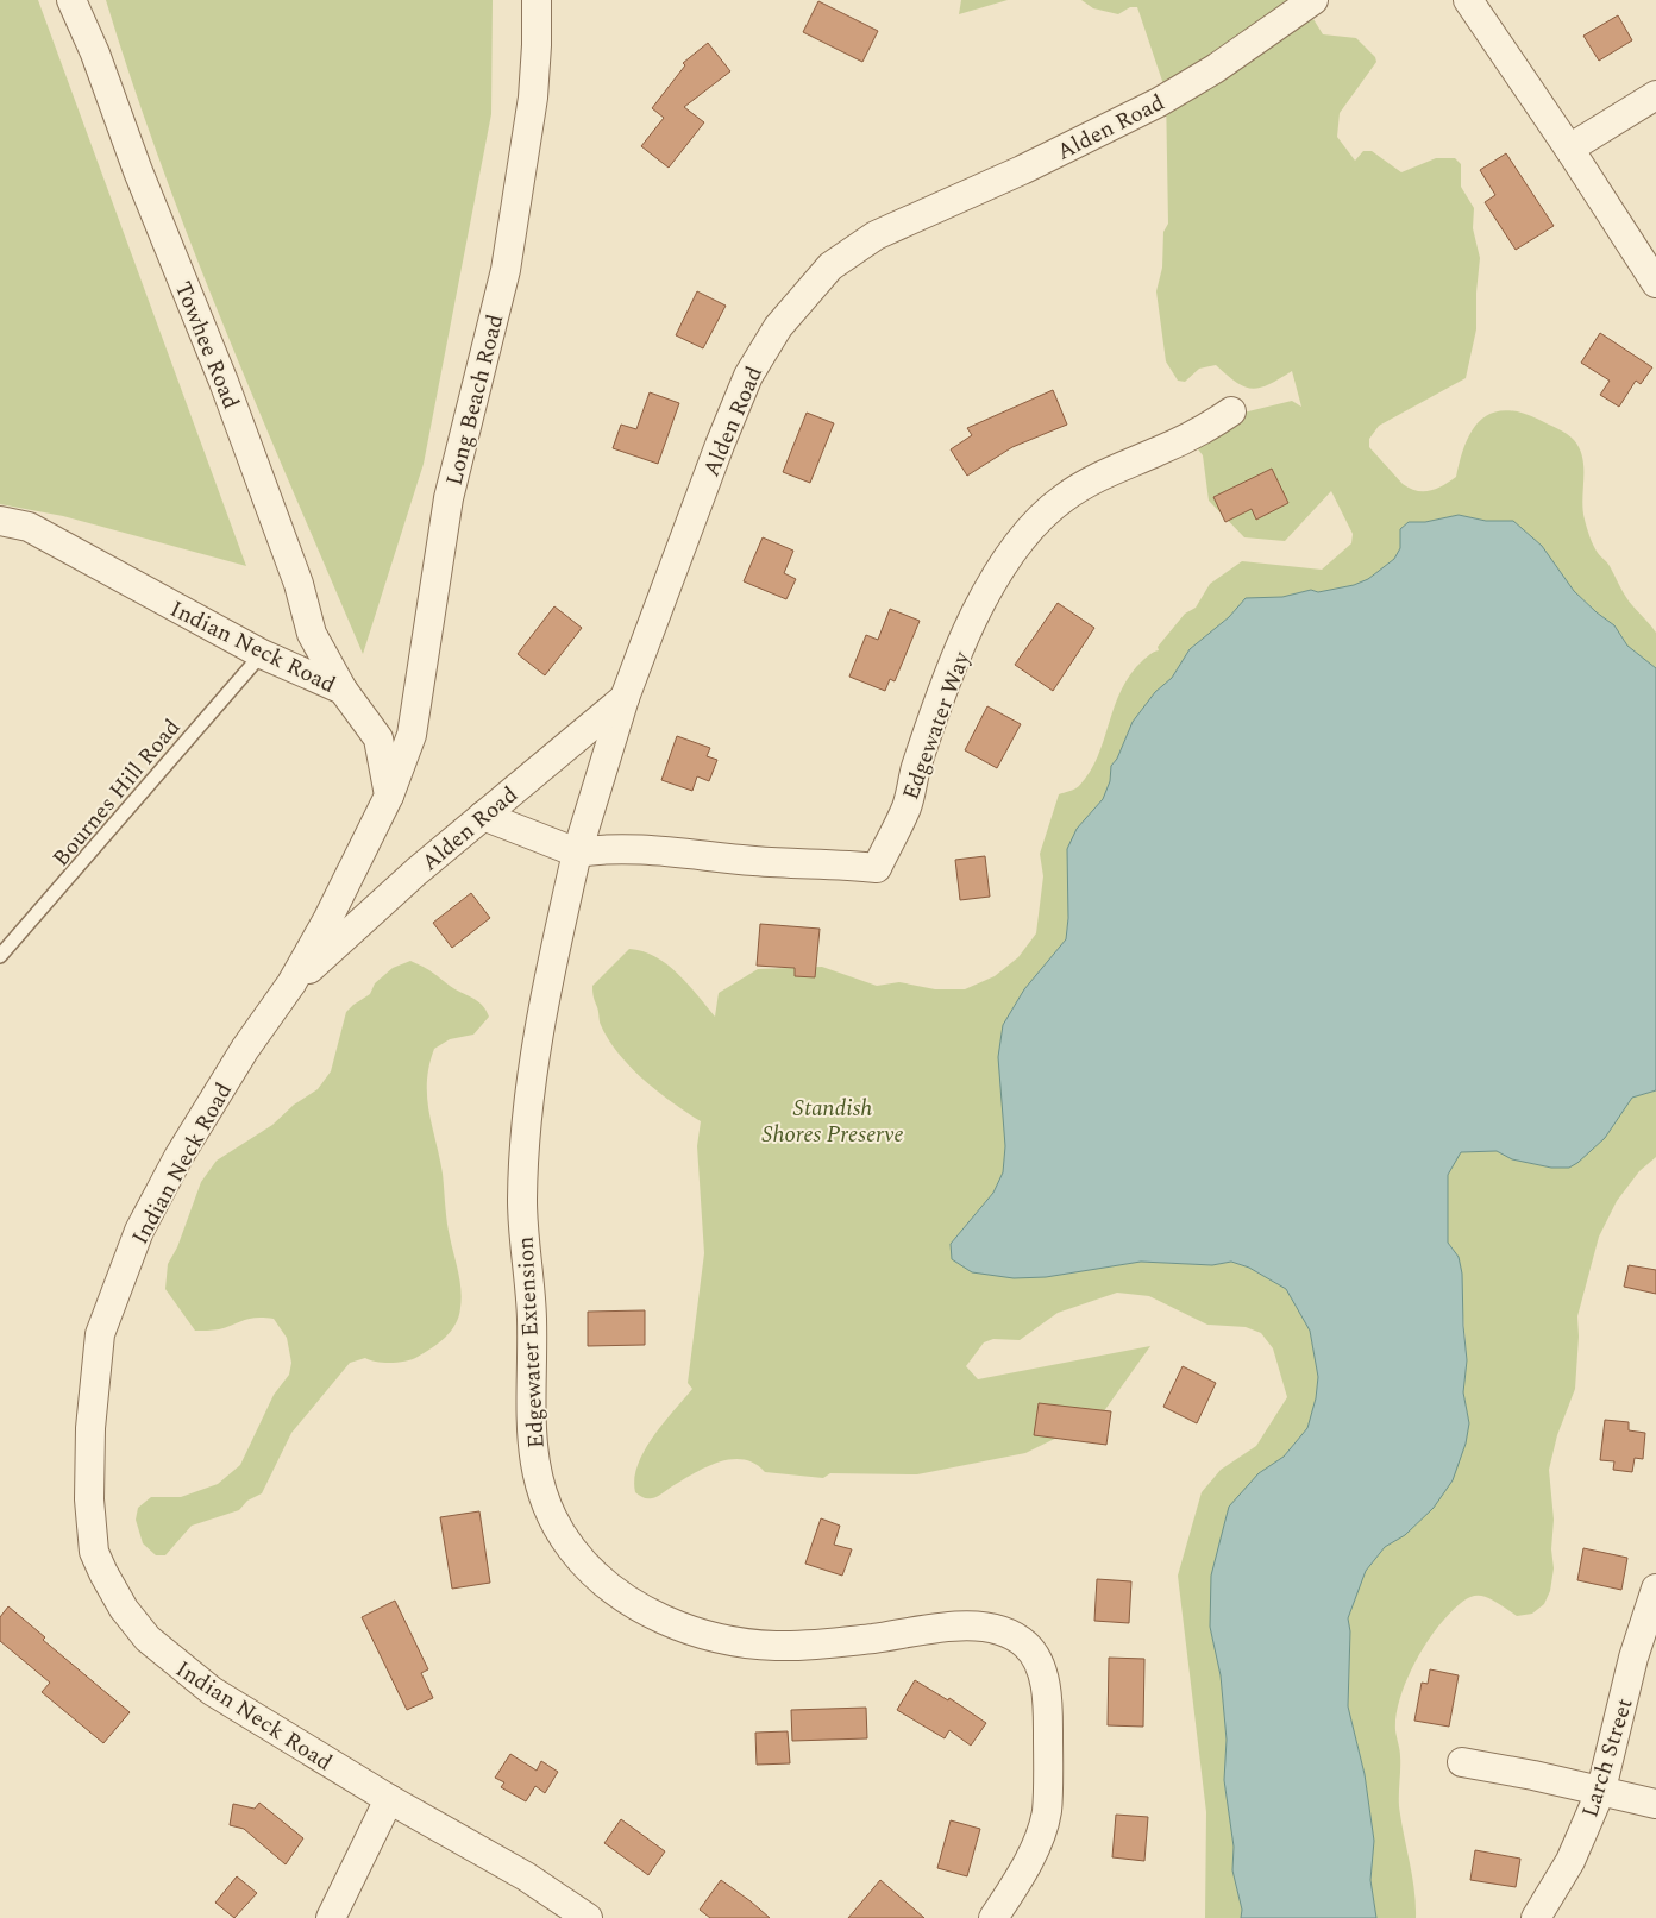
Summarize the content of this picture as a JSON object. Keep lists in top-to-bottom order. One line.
{"streets":{"street":["Alden Road","Towhee Road","Long Beach Road","Indian Neck Road","Edgewater Way","Edgewater Extension","Larch Street"],"lane":["Bournes Hill Road"]},"crossings":[["Alden Road","Indian Neck Road"],["Alden Road","Edgewater Extension"],["Towhee Road","Indian Neck Road"],["Long Beach Road","Indian Neck Road"],["Indian Neck Road","Bournes Hill Road"],["Edgewater Way","Edgewater Extension"]],"parks":["Standish Shores Preserve"]}
